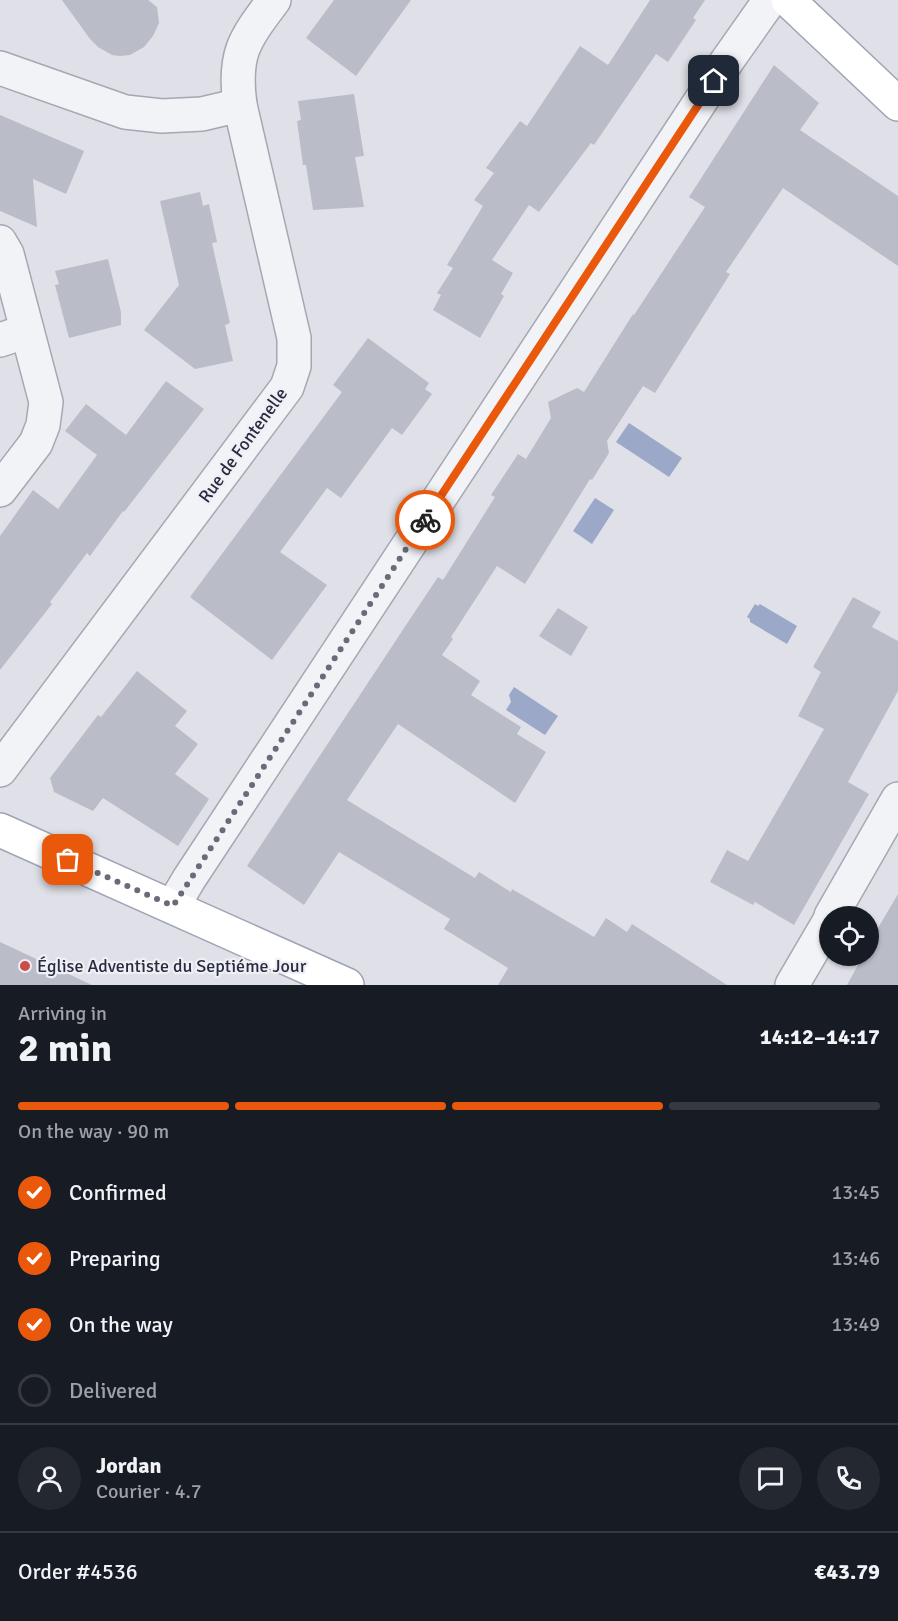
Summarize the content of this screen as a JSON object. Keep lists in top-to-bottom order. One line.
{"streets":{"street":["Rue de Fontenelle"]},"places":["Église Adventiste du Septiéme Jour"],"page":{"heading":["2 min","Arriving in","14:12–14:17"],"panel":["Jordan","Courier · 4.7","Order #4536","€43.79"],"bar":"On the way · 90 m","list":[["Confirmed","13:45"],["Preparing","13:46"],["On the way","13:49"],"Delivered"]}}
